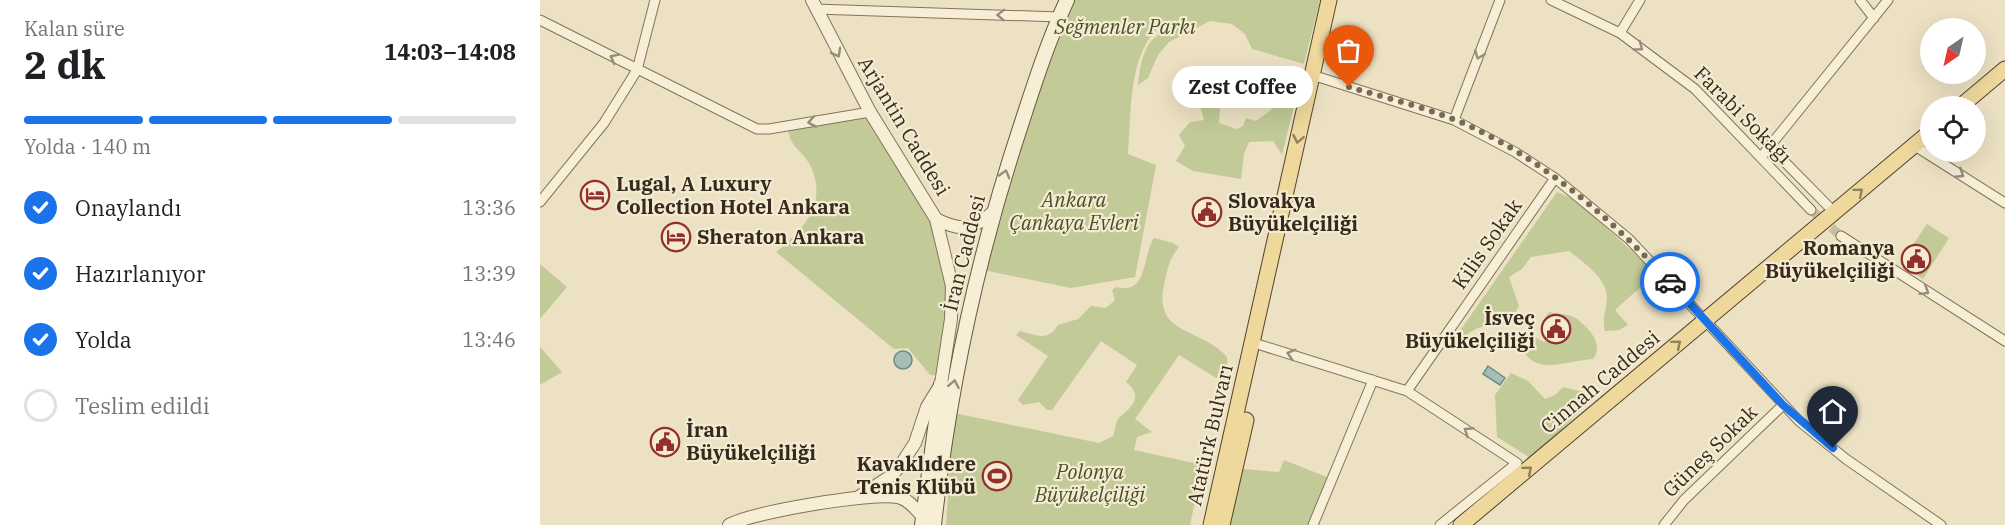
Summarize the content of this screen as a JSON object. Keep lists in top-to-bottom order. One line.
{"streets":{"main road":["İran Caddesi","Cinnah Caddesi","Atatürk Bulvarı"],"street":["Farabi Sokağı","Arjantin Caddesi","Kilis Sokak","Güneş Sokak"]},"one_way":["Farabi Sokağı","İran Caddesi","Cinnah Caddesi","Atatürk Bulvarı"],"parks":["Seğmenler Parkı","Ankara Çankaya Evleri","Polonya Büyükelçiliği"],"places":{"other":["Zest Coffee"],"hotel":["Lugal, A Luxury Collection Hotel Ankara","Sheraton Ankara"],"public building":["Slovakya Büyükelçiliği","Romanya Büyükelçiliği","İsveç Büyükelçiliği","İran Büyükelçiliği"],"sports":["Kavaklıdere Tenis Klübü"]},"north":"bottom left","page":{"heading":["2 dk","Kalan süre","14:03–14:08"],"bubble":"Zest Coffee","bar":"Yolda · 140 m","list":[["Onaylandı","13:36"],["Hazırlanıyor","13:39"],["Yolda","13:46"],"Teslim edildi"]}}
